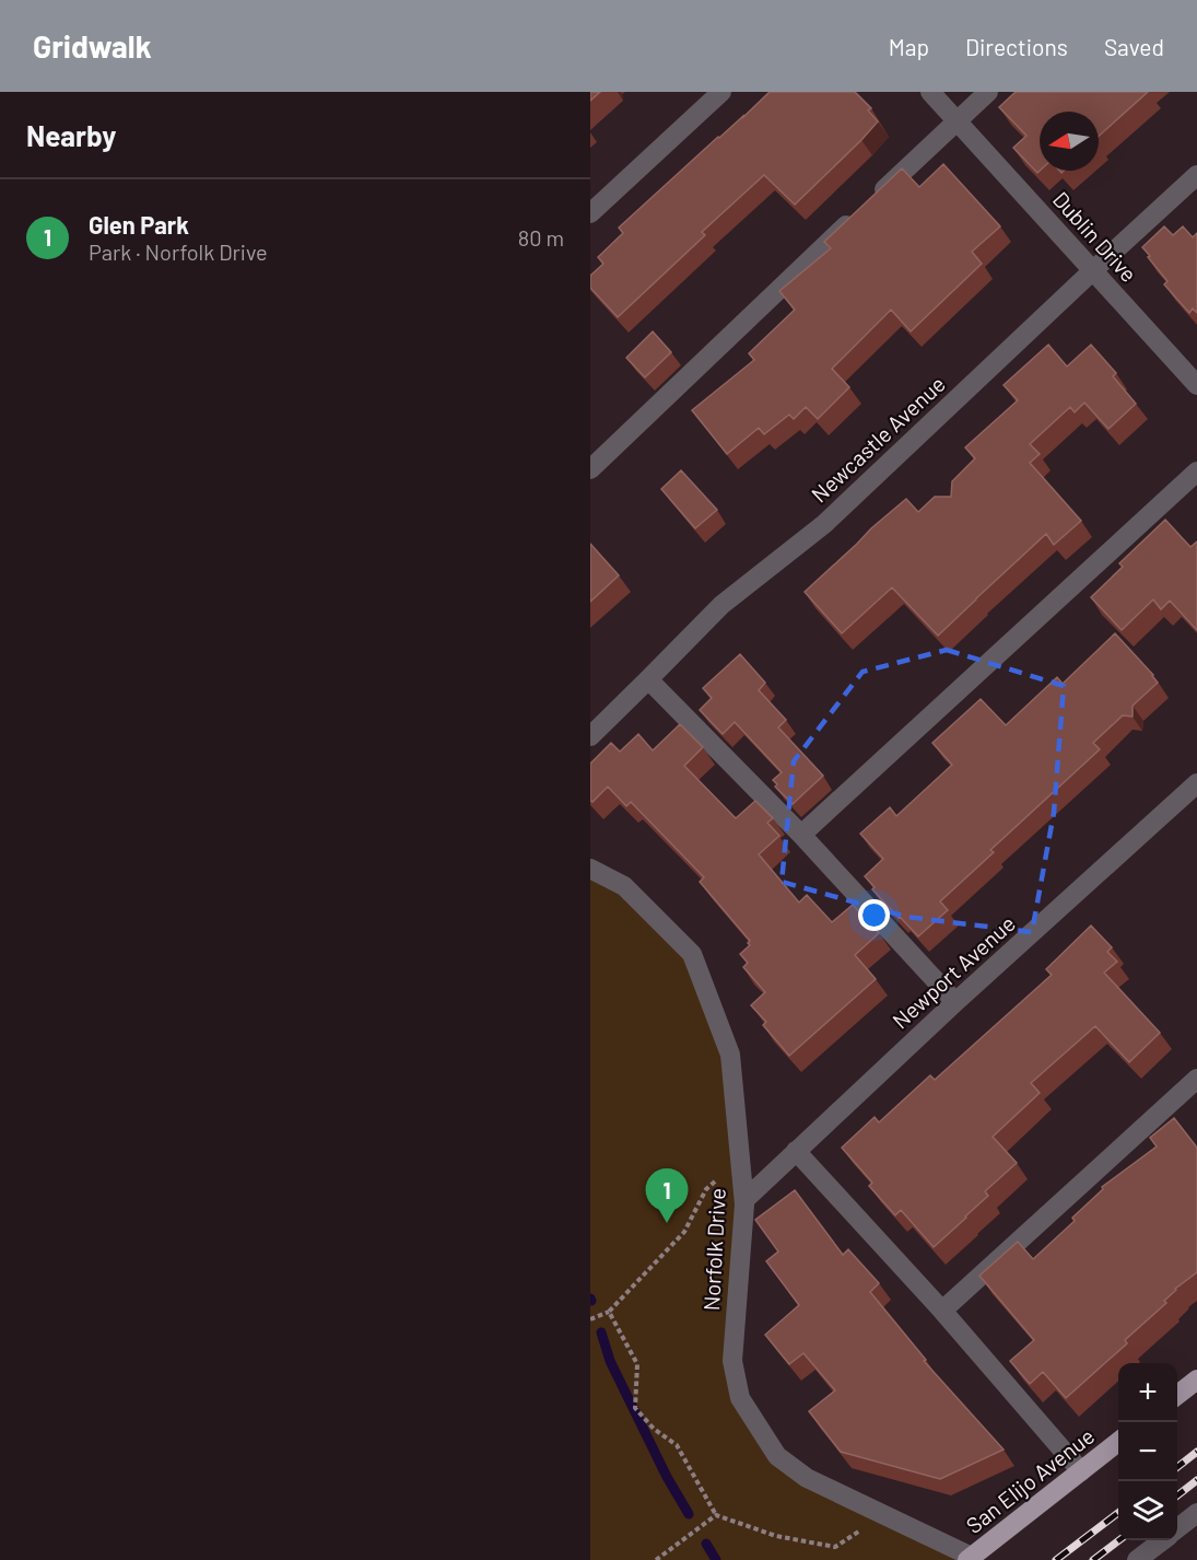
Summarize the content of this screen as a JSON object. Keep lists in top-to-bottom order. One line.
{"streets":{"main road":["San Elijo Avenue"],"street":["Dublin Drive","Newcastle Avenue","Newport Avenue","Norfolk Drive"]},"crossings":[["Dublin Drive","Newcastle Avenue"],["Newport Avenue","Norfolk Drive"],["Norfolk Drive","San Elijo Avenue"]],"north":"left","page":{"header":"Gridwalk","nav":["Map","Directions","Saved"],"heading":"Nearby","list":[{"mark":"1","name":"Glen Park","note":"Park · Norfolk Drive","value":"80 m"}],"pins":"1","map_buttons":["+","−"]}}
